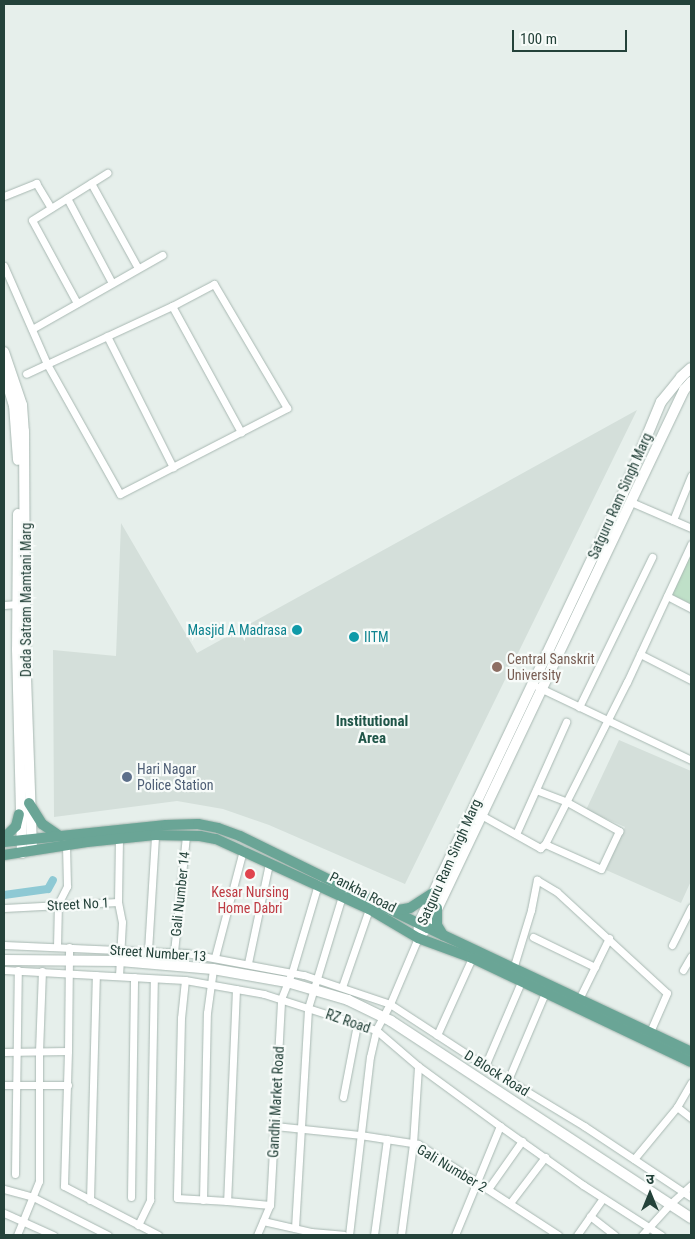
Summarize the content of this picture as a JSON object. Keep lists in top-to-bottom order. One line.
{"streets":{"main road":["Pankha Road"],"street":["Satguru Ram Singh Marg","Dada Satram Mamtani Marg","Gali Number 14","Street No 1","Street Number 13","RZ Road","D Block Road","Gandhi Market Road","Gali Number 2"]},"crossings":[["Satguru Ram Singh Marg","Pankha Road"],["Dada Satram Mamtani Marg","Pankha Road"],["Pankha Road","Gali Number 14"],["Pankha Road","Street No 1"],["Pankha Road","Gandhi Market Road"],["Gali Number 14","Street Number 13"],["Street Number 13","D Block Road"],["Street Number 13","Gandhi Market Road"],["RZ Road","Gandhi Market Road"],["D Block Road","Gandhi Market Road"],["Gandhi Market Road","Gali Number 2"]],"districts":["Institutional Area"],"places":["Masjid A Madrasa","IITM","Central Sanskrit University","Hari Nagar Police Station","Kesar Nursing Home Dabri"],"scale_bar":"100 m","north":"top"}
